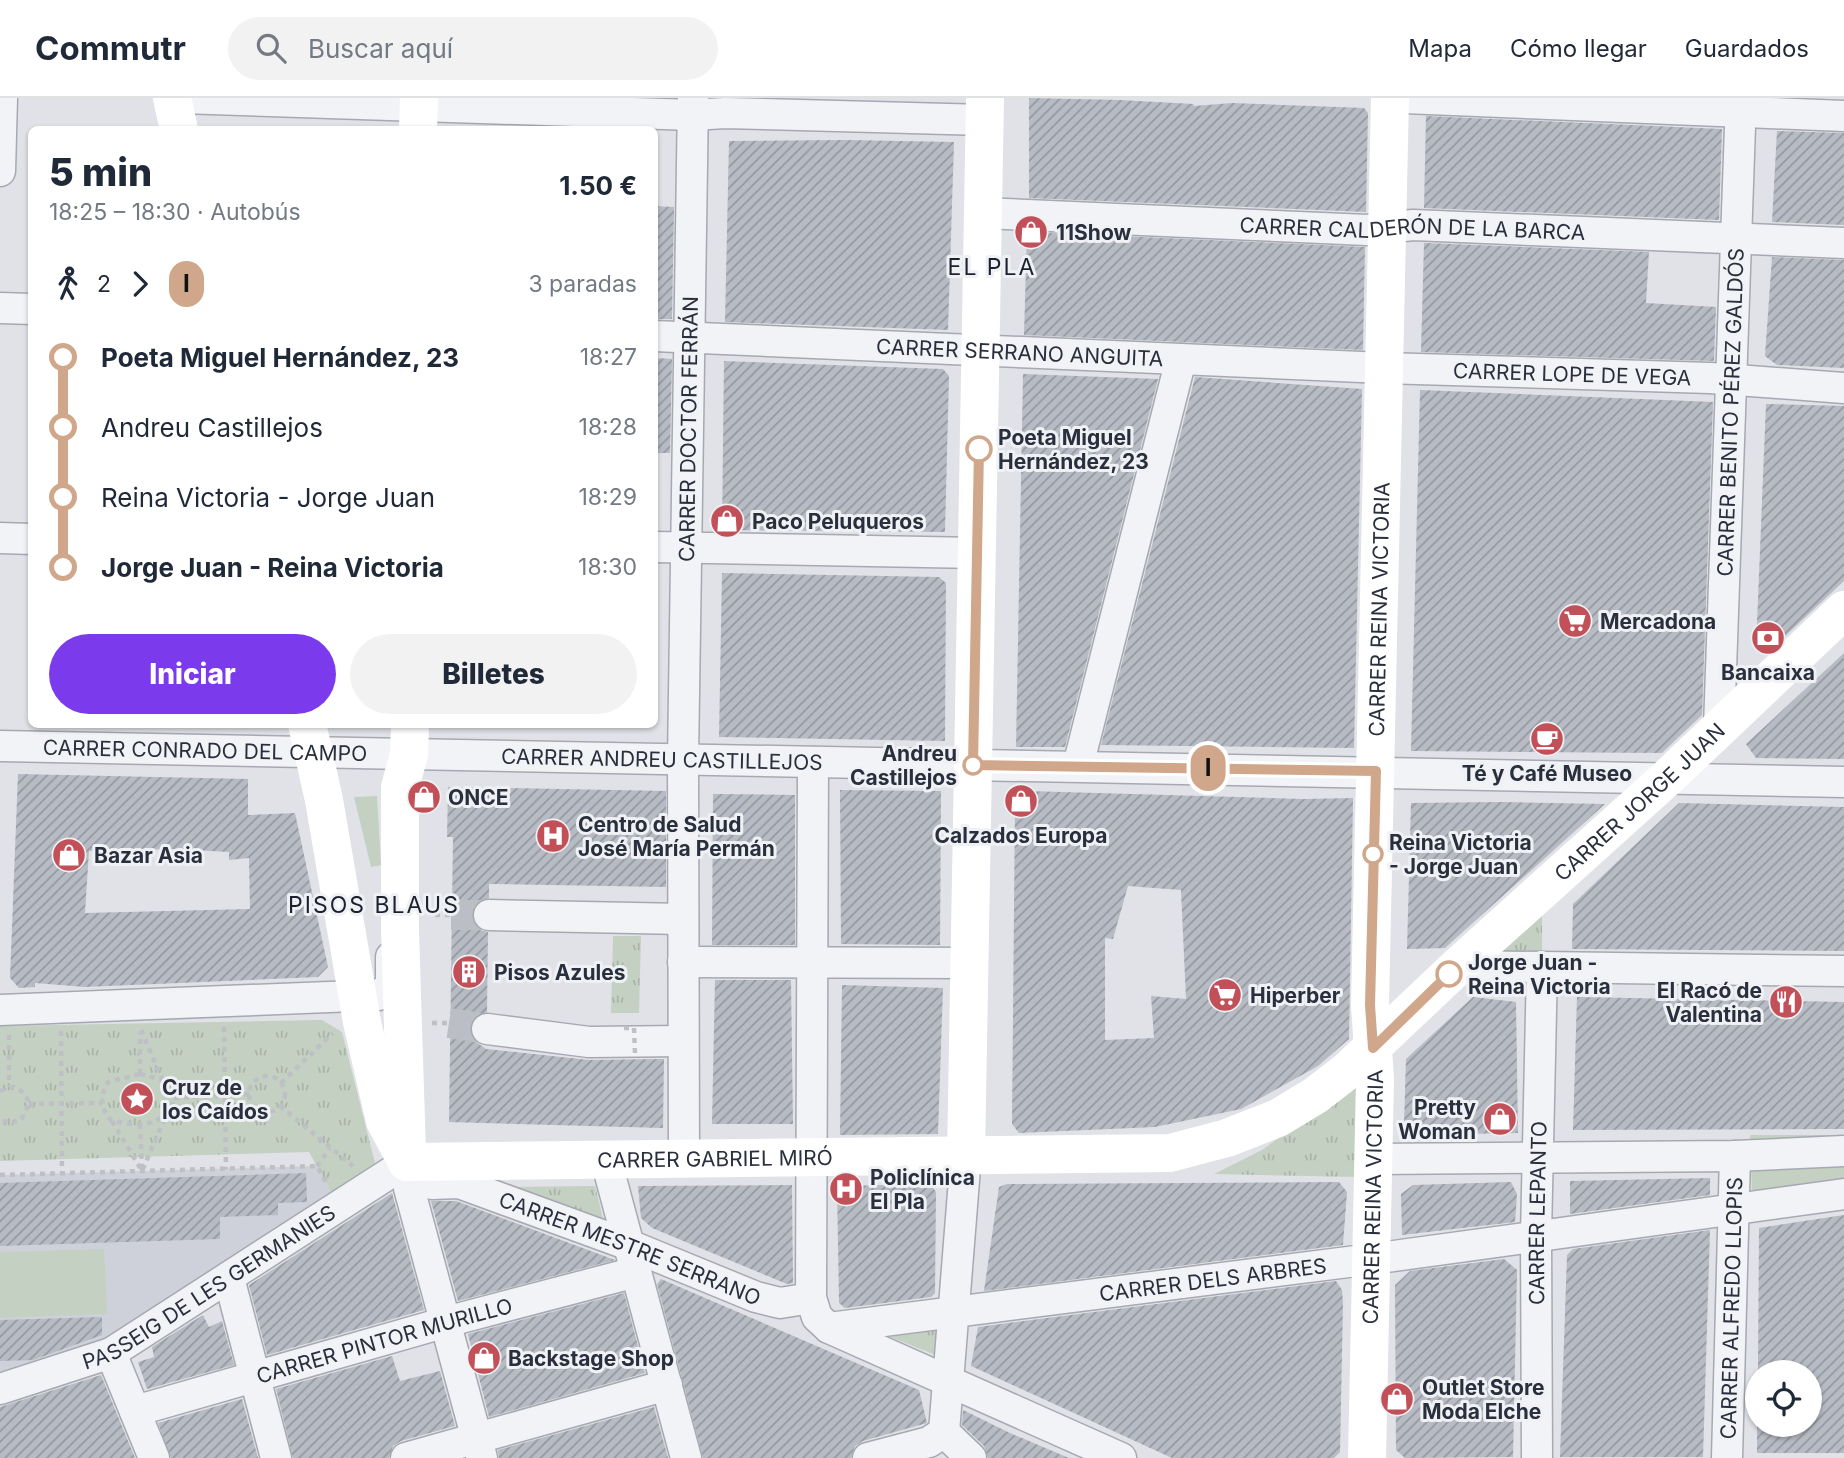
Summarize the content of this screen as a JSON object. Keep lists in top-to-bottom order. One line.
{"streets":{"main road":["CARRER REINA VICTORIA","CARRER JORGE JUAN","CARRER GABRIEL MIRÓ"],"street":["CARRER CALDERÓN DE LA BARCA","CARRER SERRANO ANGUITA","CARRER LOPE DE VEGA","CARRER BENITO PÉREZ GALDÓS","CARRER DOCTOR FERRÁN","CARRER CONRADO DEL CAMPO","CARRER ANDREU CASTILLEJOS","CARRER LEPANTO","CARRER MESTRE SERRANO","CARRER DELS ARBRES","PASSEIG DE LES GERMANIES","CARRER ALFREDO LLOPIS","CARRER PINTOR MURILLO"]},"crossings":[["CARRER CALDERÓN DE LA BARCA","CARRER BENITO PÉREZ GALDÓS"],["CARRER CALDERÓN DE LA BARCA","CARRER REINA VICTORIA"],["CARRER SERRANO ANGUITA","CARRER LOPE DE VEGA"],["CARRER SERRANO ANGUITA","CARRER DOCTOR FERRÁN"],["CARRER SERRANO ANGUITA","CARRER REINA VICTORIA"],["CARRER LOPE DE VEGA","CARRER BENITO PÉREZ GALDÓS"],["CARRER LOPE DE VEGA","CARRER REINA VICTORIA"],["CARRER BENITO PÉREZ GALDÓS","CARRER JORGE JUAN"],["CARRER DOCTOR FERRÁN","CARRER ANDREU CASTILLEJOS"],["CARRER DOCTOR FERRÁN","CARRER GABRIEL MIRÓ"],["CARRER REINA VICTORIA","CARRER ANDREU CASTILLEJOS"],["CARRER REINA VICTORIA","CARRER JORGE JUAN"],["CARRER REINA VICTORIA","CARRER GABRIEL MIRÓ"],["CARRER REINA VICTORIA","CARRER DELS ARBRES"],["CARRER CONRADO DEL CAMPO","CARRER ANDREU CASTILLEJOS"],["CARRER ANDREU CASTILLEJOS","CARRER JORGE JUAN"],["CARRER JORGE JUAN","CARRER GABRIEL MIRÓ"],["CARRER GABRIEL MIRÓ","CARRER MESTRE SERRANO"],["CARRER GABRIEL MIRÓ","PASSEIG DE LES GERMANIES"],["CARRER LEPANTO","CARRER DELS ARBRES"],["CARRER MESTRE SERRANO","PASSEIG DE LES GERMANIES"],["CARRER MESTRE SERRANO","CARRER PINTOR MURILLO"],["CARRER DELS ARBRES","CARRER ALFREDO LLOPIS"]],"districts":["EL PLA","PISOS BLAUS"],"places":{"shop":["11Show","Paco Peluqueros","ONCE","Calzados Europa","Bazar Asia","Pretty Woman","Backstage Shop","Outlet Store Moda Elche"],"other":["Poeta Miguel Hernández, 23","Andreu Castillejos","Reina Victoria - Jorge Juan","Jorge Juan - Reina Victoria"],"supermarket":["Mercadona","Hiperber"],"bank":["Bancaixa"],"cafe":["Té y Café Museo"],"hospital":["Centro de Salud José María Permán","Policlínica El Pla"],"building":["Pisos Azules"],"restaurant":["El Racó de Valentina"],"place":["Cruz de los Caídos"]},"lines":["bus line I"],"page":{"header":"Commutr","search":"Buscar aquí","nav":["Mapa","Cómo llegar","Guardados"],"on_map":"I","heading":["5 min","18:25 – 18:30 · Autobús","1.50 €"],"legs":["2","I","3 paradas"],"list":[{"name":"Poeta Miguel Hernández, 23","value":"18:27"},{"name":"Andreu Castillejos","value":"18:28"},{"name":"Reina Victoria - Jorge Juan","value":"18:29"},{"name":"Jorge Juan - Reina Victoria","value":"18:30"}],"buttons":["Iniciar","Billetes"]}}
